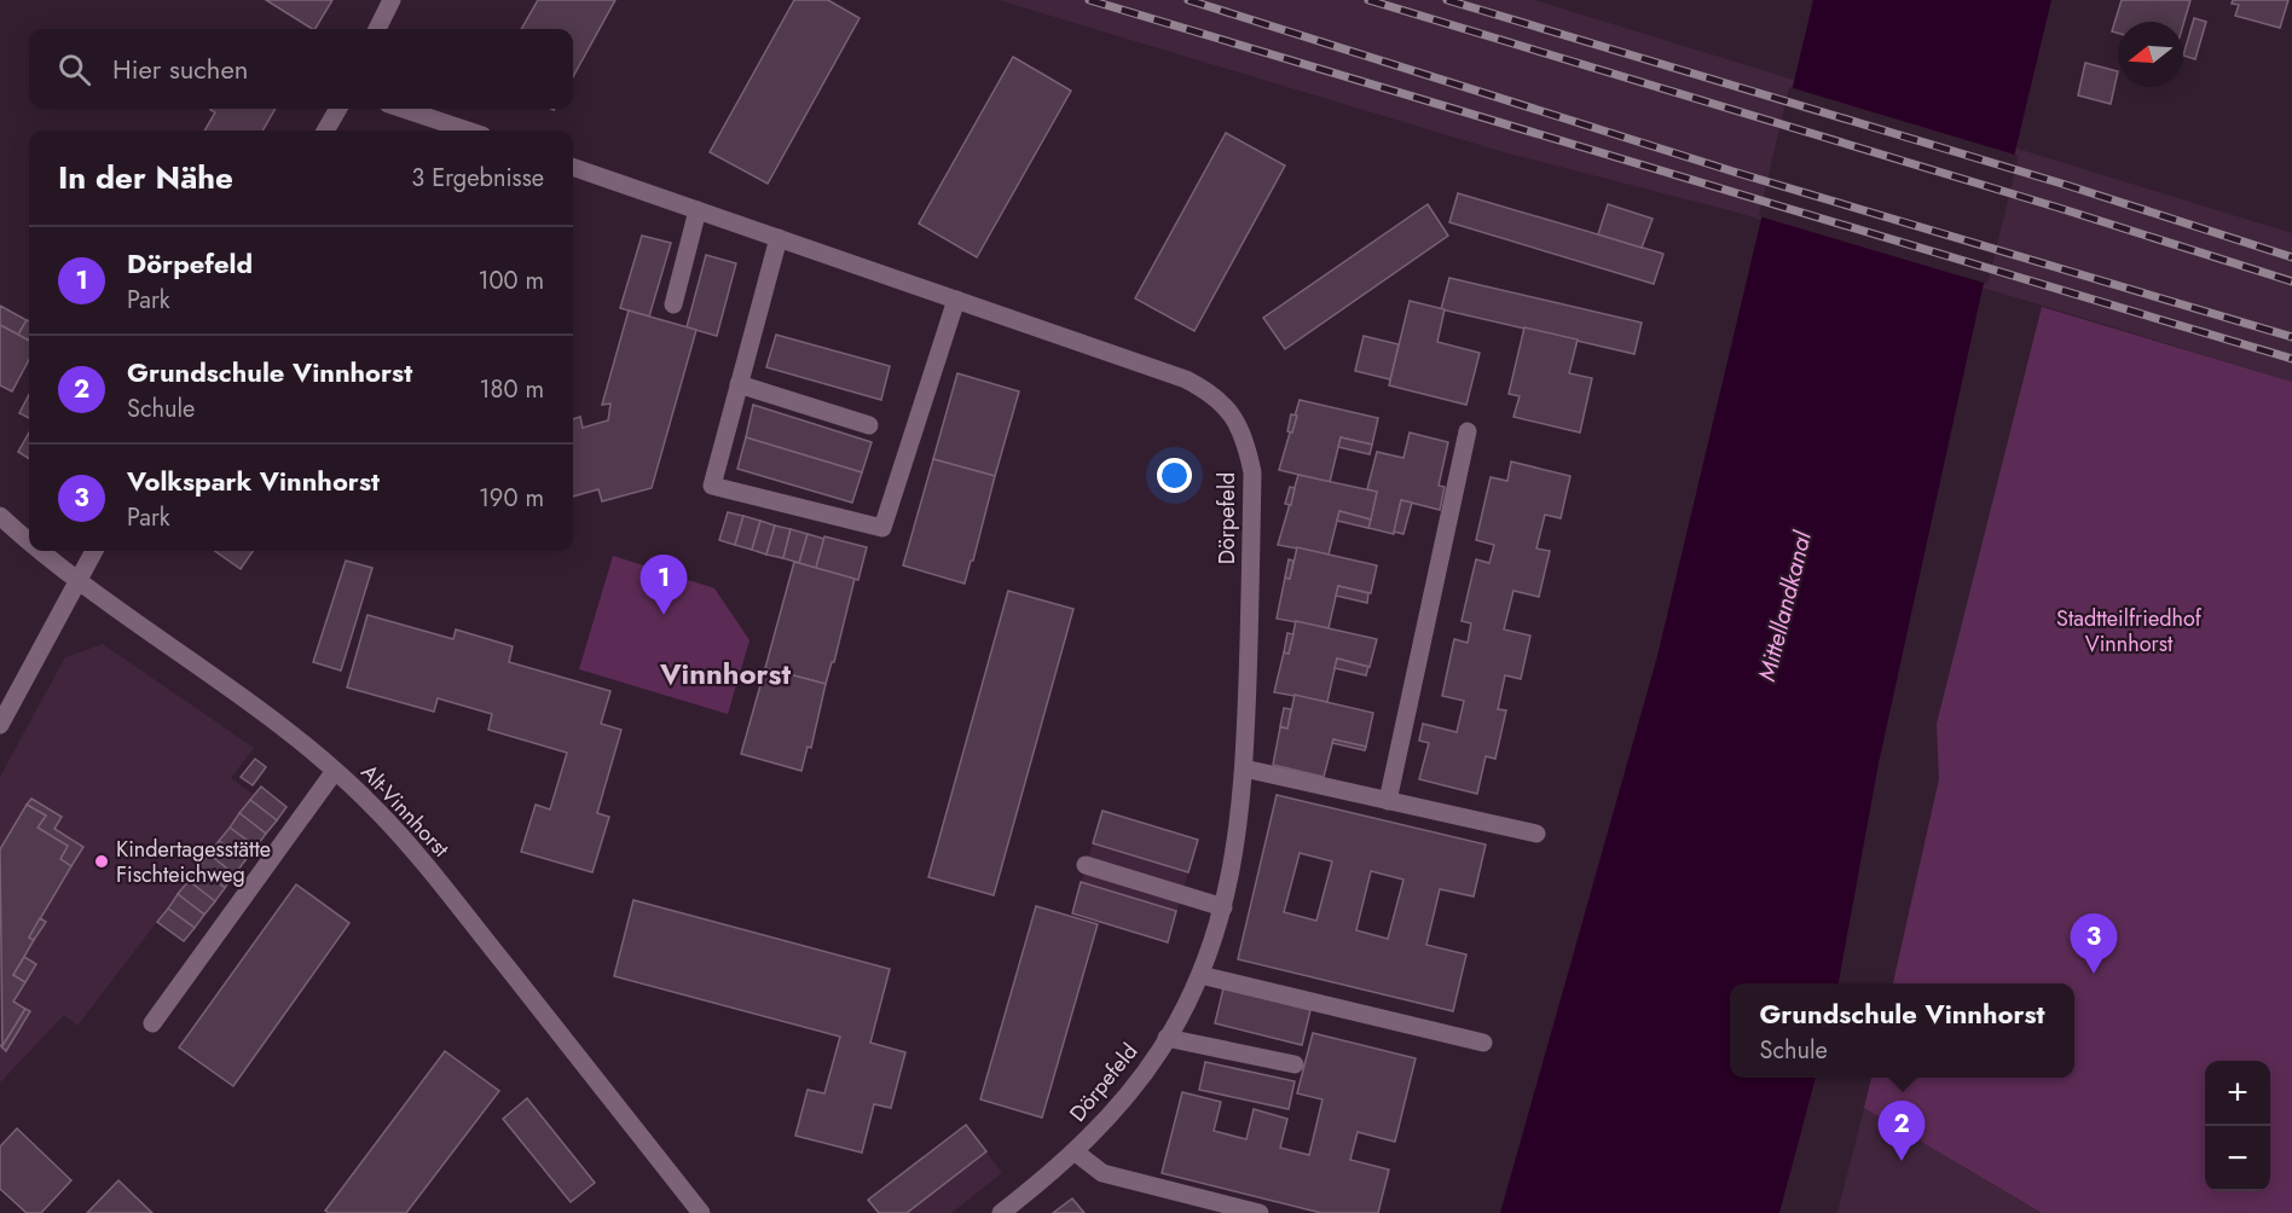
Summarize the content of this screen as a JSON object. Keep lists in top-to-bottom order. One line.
{"streets":{"street":["Dörpefeld","Alt-Vinnhorst"]},"districts":["Vinnhorst"],"water":["Mittellandkanal"],"parks":["Stadtteilfriedhof Vinnhorst"],"places":["Kindertagesstätte Fischteichweg"],"north":"left","page":{"search":"Hier suchen","heading":["In der Nähe","3 Ergebnisse"],"list":[{"mark":"1","name":"Dörpefeld","note":"Park","value":"100 m"},{"mark":"2","name":"Grundschule Vinnhorst","note":"Schule","value":"180 m"},{"mark":"3","name":"Volkspark Vinnhorst","note":"Park","value":"190 m"}],"pins":["1","3","2"],"popup":["Grundschule Vinnhorst","Schule"],"map_buttons":["+","−"]}}
